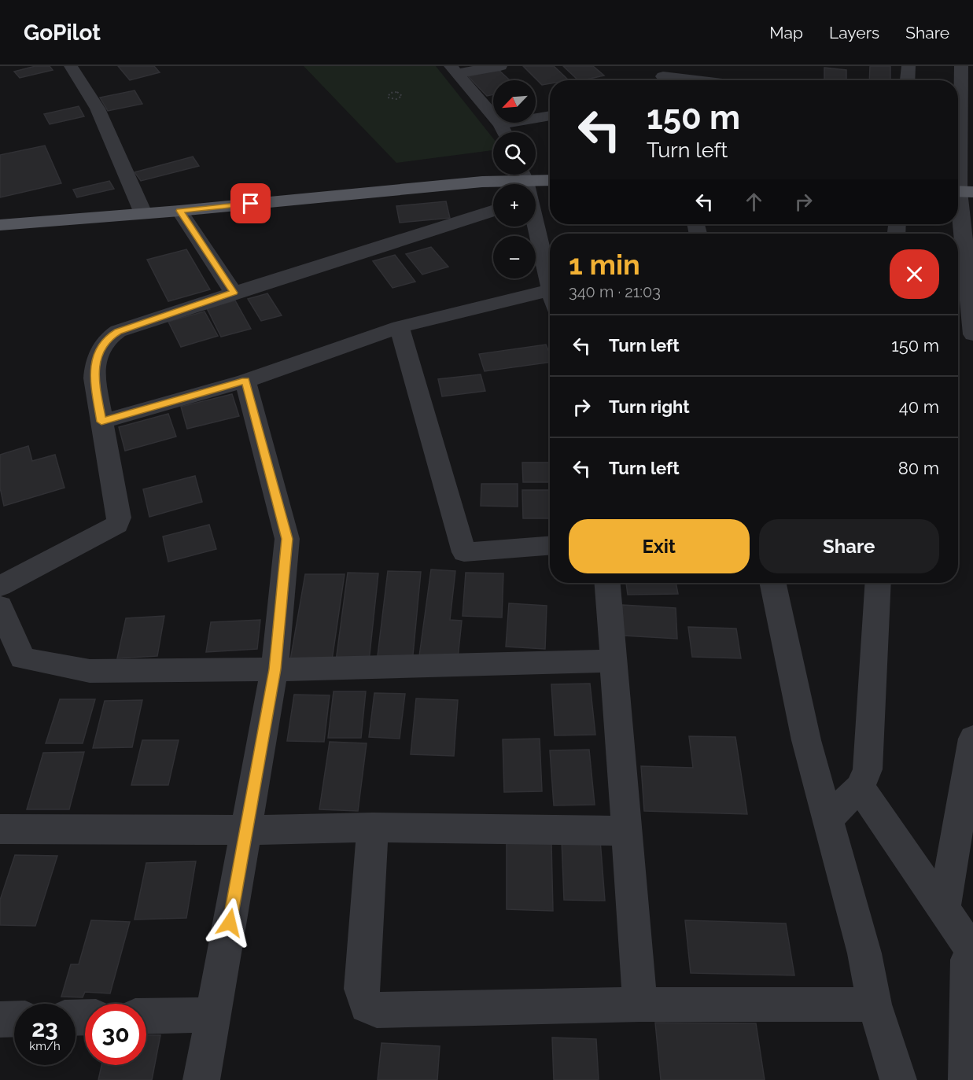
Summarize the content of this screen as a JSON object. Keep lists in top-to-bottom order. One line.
{"north":"bottom left","page":{"header":"GoPilot","nav":["Map","Layers","Share"],"map_buttons":["+","−"],"turn":["150 m","Turn left"],"heading":["1 min","340 m · 21:03"],"list":[{"name":"Turn left","value":"150 m"},{"name":"Turn right","value":"40 m"},{"name":"Turn left","value":"80 m"}],"buttons":["Exit","Share"],"speed":"23 km/h","limit":"30"}}
